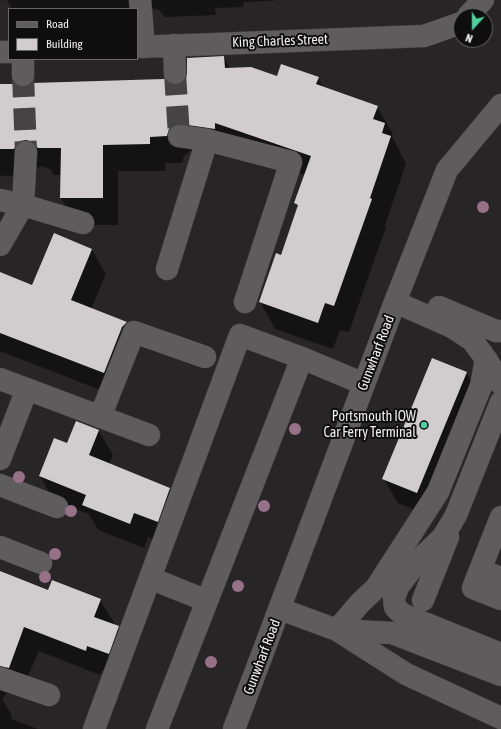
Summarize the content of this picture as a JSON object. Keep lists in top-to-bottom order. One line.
{"streets":{"street":["King Charles Street","Gunwharf Road"]},"places":["Portsmouth IOW Car Ferry Terminal"],"legend":["Road","Building"],"north":"bottom"}
